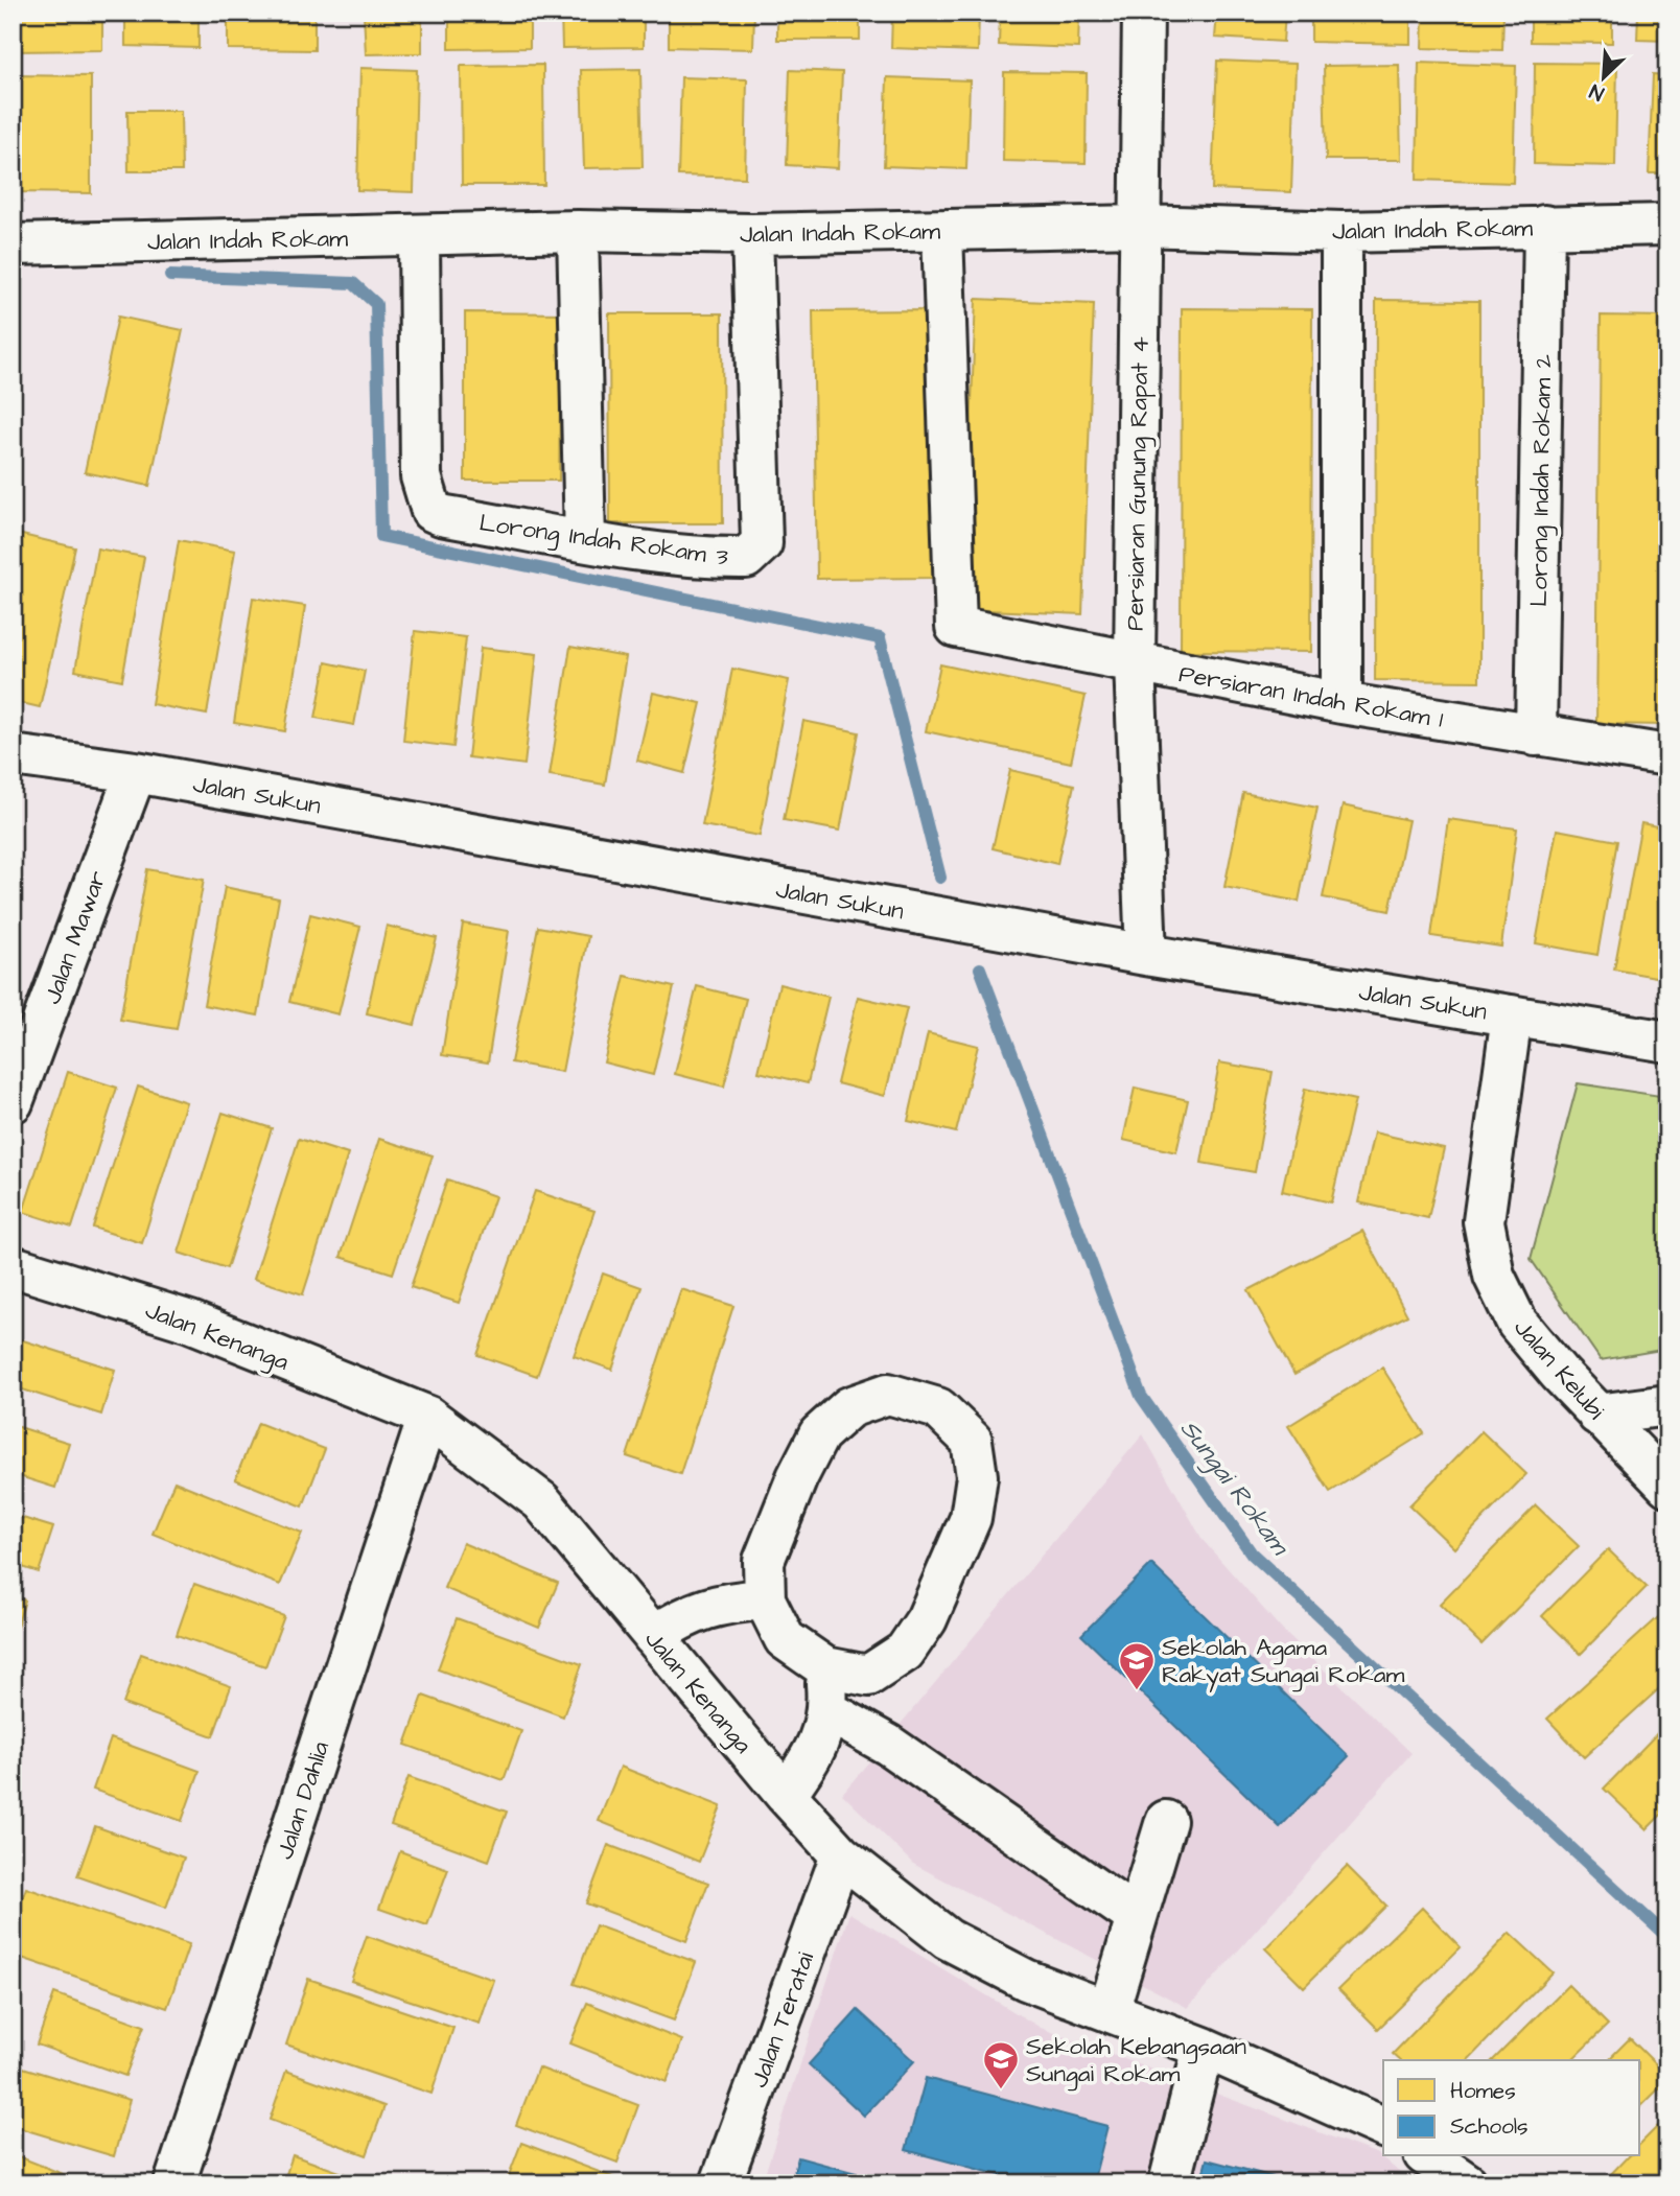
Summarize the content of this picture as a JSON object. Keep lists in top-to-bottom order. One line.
{"streets":{"street":["Jalan Indah Rokam","Lorong Indah Rokam 2","Persiaran Gunung Rapat 4","Lorong Indah Rokam 3","Persiaran Indah Rokam 1","Jalan Sukun","Jalan Mawar","Jalan Kenanga","Jalan Kelubi","Jalan Dahlia","Jalan Teratai"]},"crossings":[["Jalan Indah Rokam","Lorong Indah Rokam 2"],["Jalan Indah Rokam","Persiaran Gunung Rapat 4"],["Jalan Indah Rokam","Lorong Indah Rokam 3"],["Jalan Indah Rokam","Persiaran Indah Rokam 1"],["Lorong Indah Rokam 2","Persiaran Indah Rokam 1"],["Persiaran Gunung Rapat 4","Persiaran Indah Rokam 1"],["Persiaran Gunung Rapat 4","Jalan Sukun"],["Jalan Sukun","Jalan Mawar"],["Jalan Sukun","Jalan Kelubi"],["Jalan Kenanga","Jalan Dahlia"],["Jalan Kenanga","Jalan Teratai"]],"water":["Sungai Rokam"],"places":{"school or university":["Sekolah Agama Rakyat Sungai Rokam","Sekolah Kebangsaan Sungai Rokam"]},"legend":["Homes","Schools"],"north":"bottom left"}
